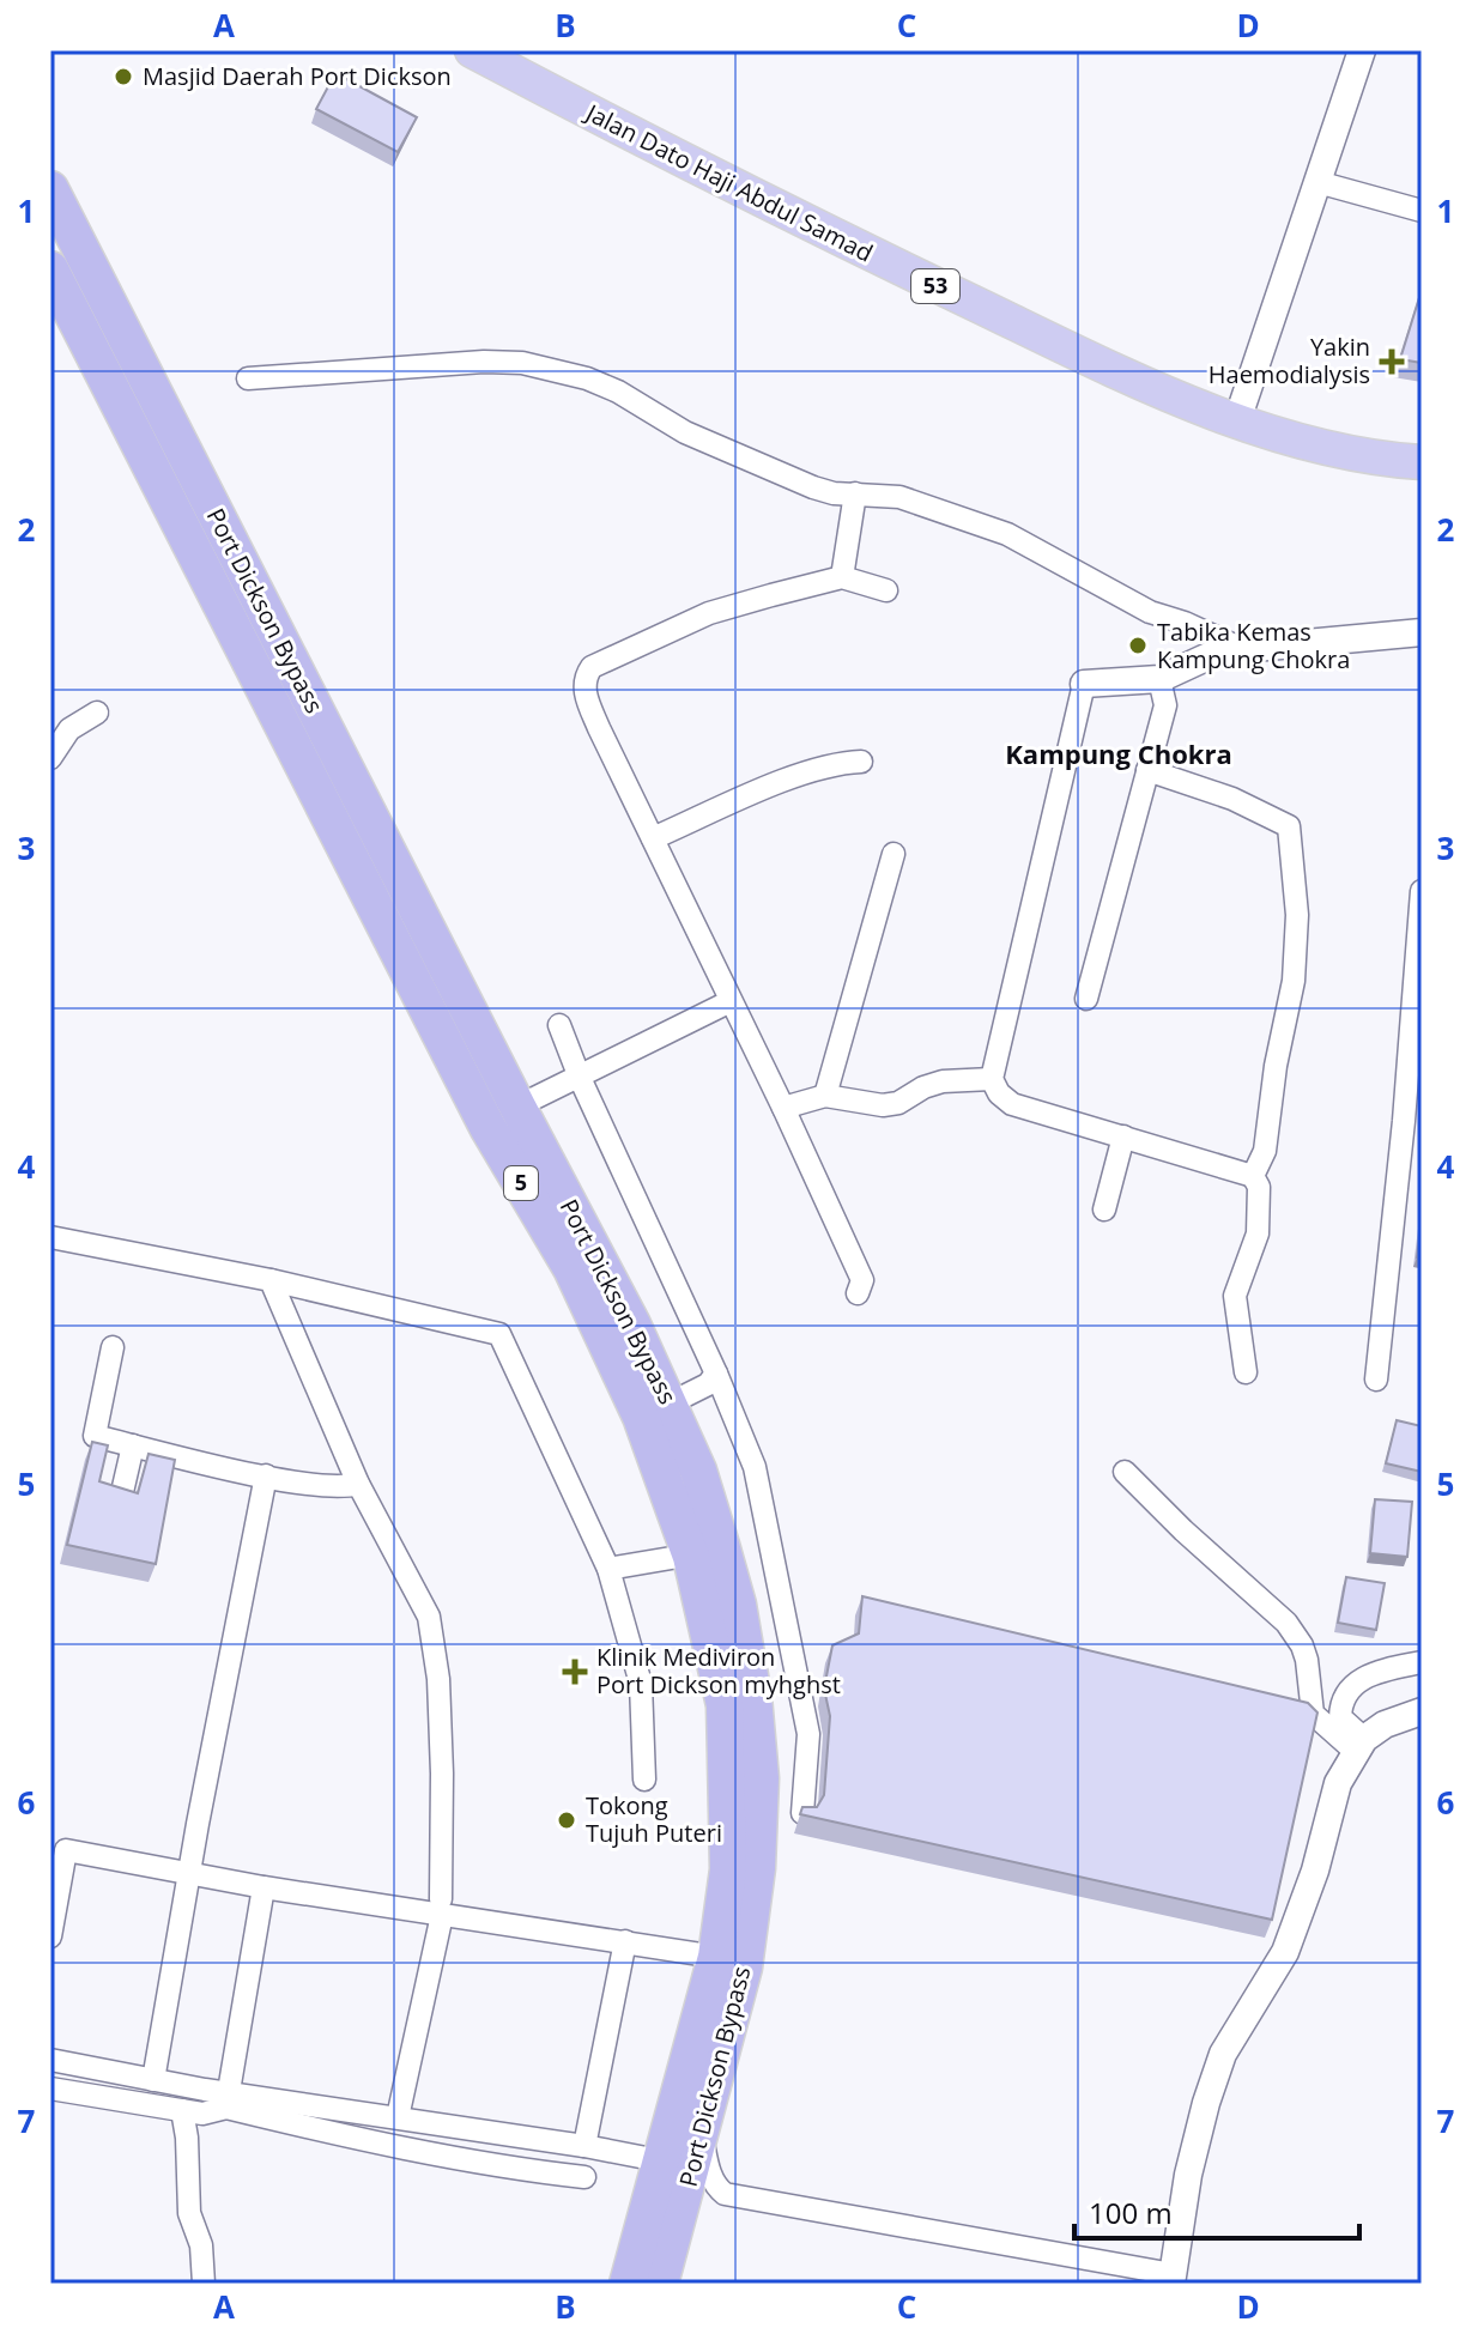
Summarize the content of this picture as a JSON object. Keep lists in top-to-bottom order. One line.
{"streets":{"highway":["Port Dickson Bypass","5"],"main road":["Jalan Dato Haji Abdul Samad","53"]},"districts":["Kampung Chokra"],"places":{"other":["Masjid Daerah Port Dickson","Tabika Kemas Kampung Chokra","Tokong Tujuh Puteri"],"health":["Yakin Haemodialysis","Klinik Mediviron Port Dickson myhghst"]},"scale_bar":"100 m","grid":{"columns":["A","B","C","D"],"rows":["1","2","3","4","5","6","7"]}}
